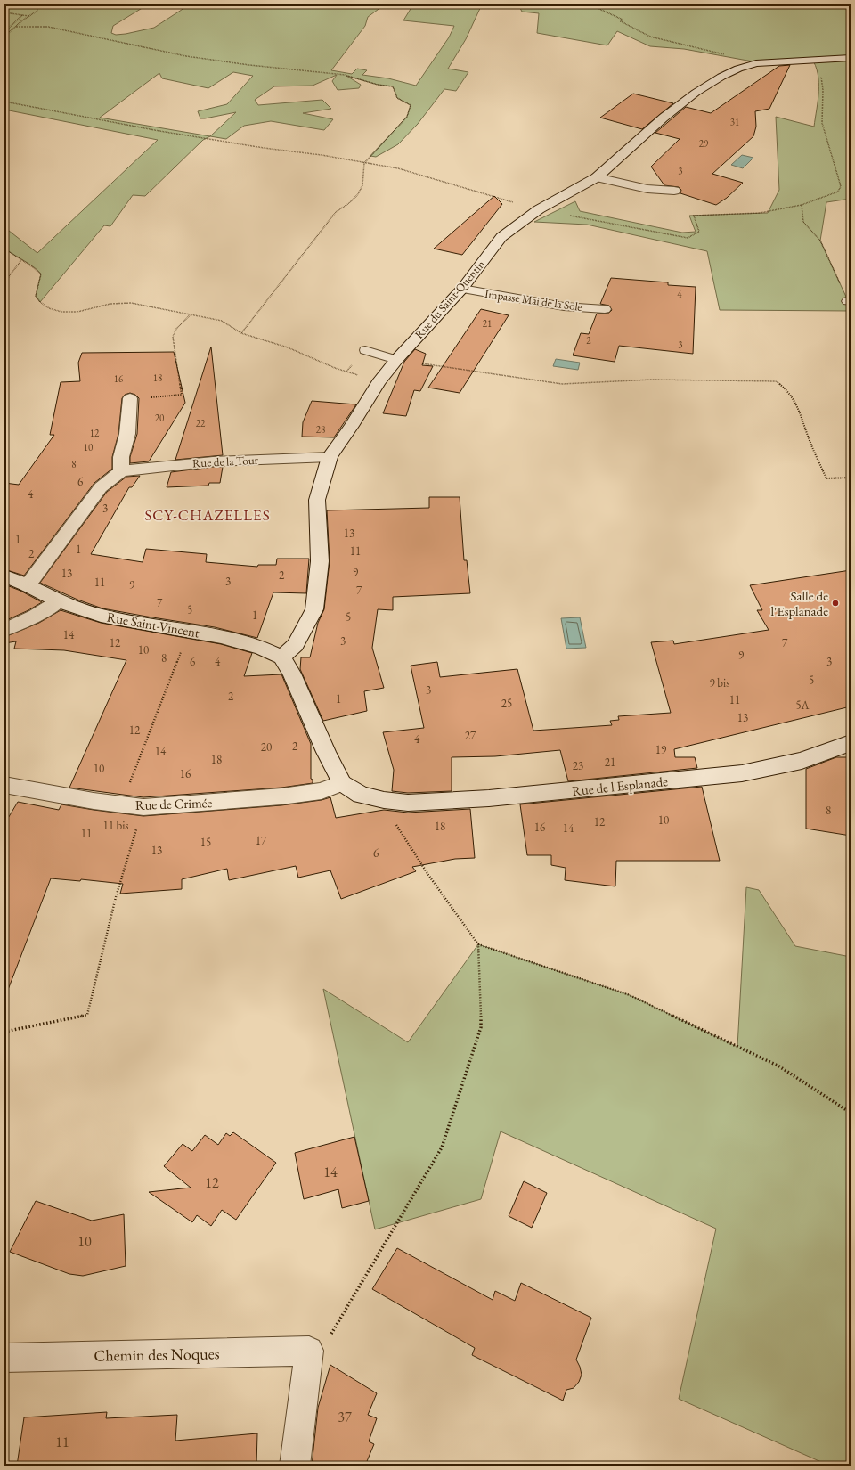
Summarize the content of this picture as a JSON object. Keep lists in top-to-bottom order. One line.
{"streets":{"street":["Rue du Saint-Quentin","Impasse Mai de la Sole","Rue de la Tour","Rue Saint-Vincent","Rue de l'Esplanade","Rue de Crimée","Chemin des Noques"]},"crossings":[["Rue du Saint-Quentin","Impasse Mai de la Sole"],["Rue du Saint-Quentin","Rue de la Tour"],["Rue du Saint-Quentin","Rue Saint-Vincent"],["Rue de la Tour","Rue Saint-Vincent"],["Rue de l'Esplanade","Rue de Crimée"]],"districts":["SCY-CHAZELLES"],"places":["Salle de l'Esplanade"],"house_numbers":["31","29","3","4","21","2","3","18","16","20","22","28","12","10","8","6","4","3","13","1","1","11","2","9","13","2","3","11","9","7","7","5","1","5","14","3","12","7","10","9","8","6","4","3","5","9 bis","3","2","1","11","25","5A","13","12","27","4","2","20","19","14","18","21","23","10","16","8","10","12","11 bis","18","16","14","11","17","15","13","6","14","12","10","37","11"]}
